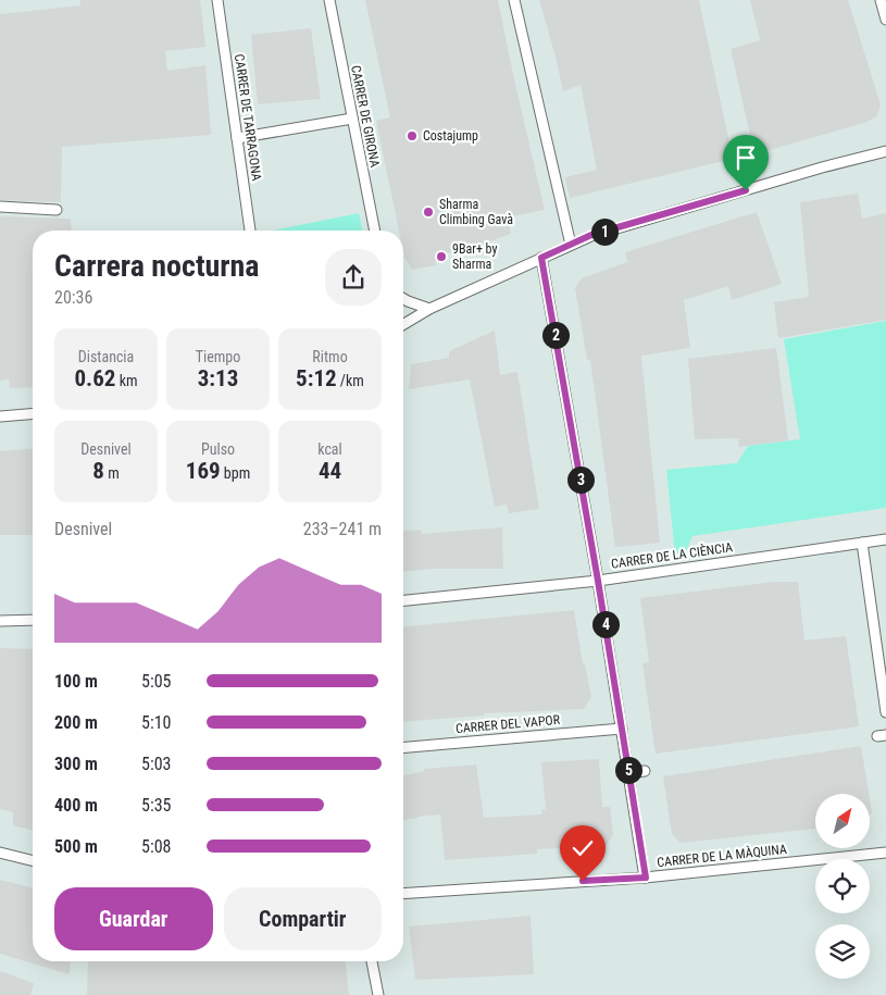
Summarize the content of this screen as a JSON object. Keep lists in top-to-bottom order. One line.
{"streets":{"street":["CARRER DE GIRONA","CARRER DE TARRAGONA","CARRER DE LA CIÈNCIA","CARRER DEL VAPOR","CARRER DE LA MÀQUINA"]},"places":["Costajump","Sharma Climbing Gavà","9Bar+ by Sharma"],"north":"top right","page":{"pins":["1","2","3","4","5"],"heading":["Carrera nocturna","20:36"],"stats":[["Distancia","0.62 km"],["Tiempo","3:13"],["Ritmo","5:12 /km"],["Desnivel","8 m"],["Pulso","169 bpm"],["kcal","44"]],"chart":["Desnivel","233–241 m"],"list":[{"name":"100 m","note":"5:05"},{"name":"200 m","note":"5:10"},{"name":"300 m","note":"5:03"},{"name":"400 m","note":"5:35"},{"name":"500 m","note":"5:08"}],"buttons":["Guardar","Compartir"]}}
